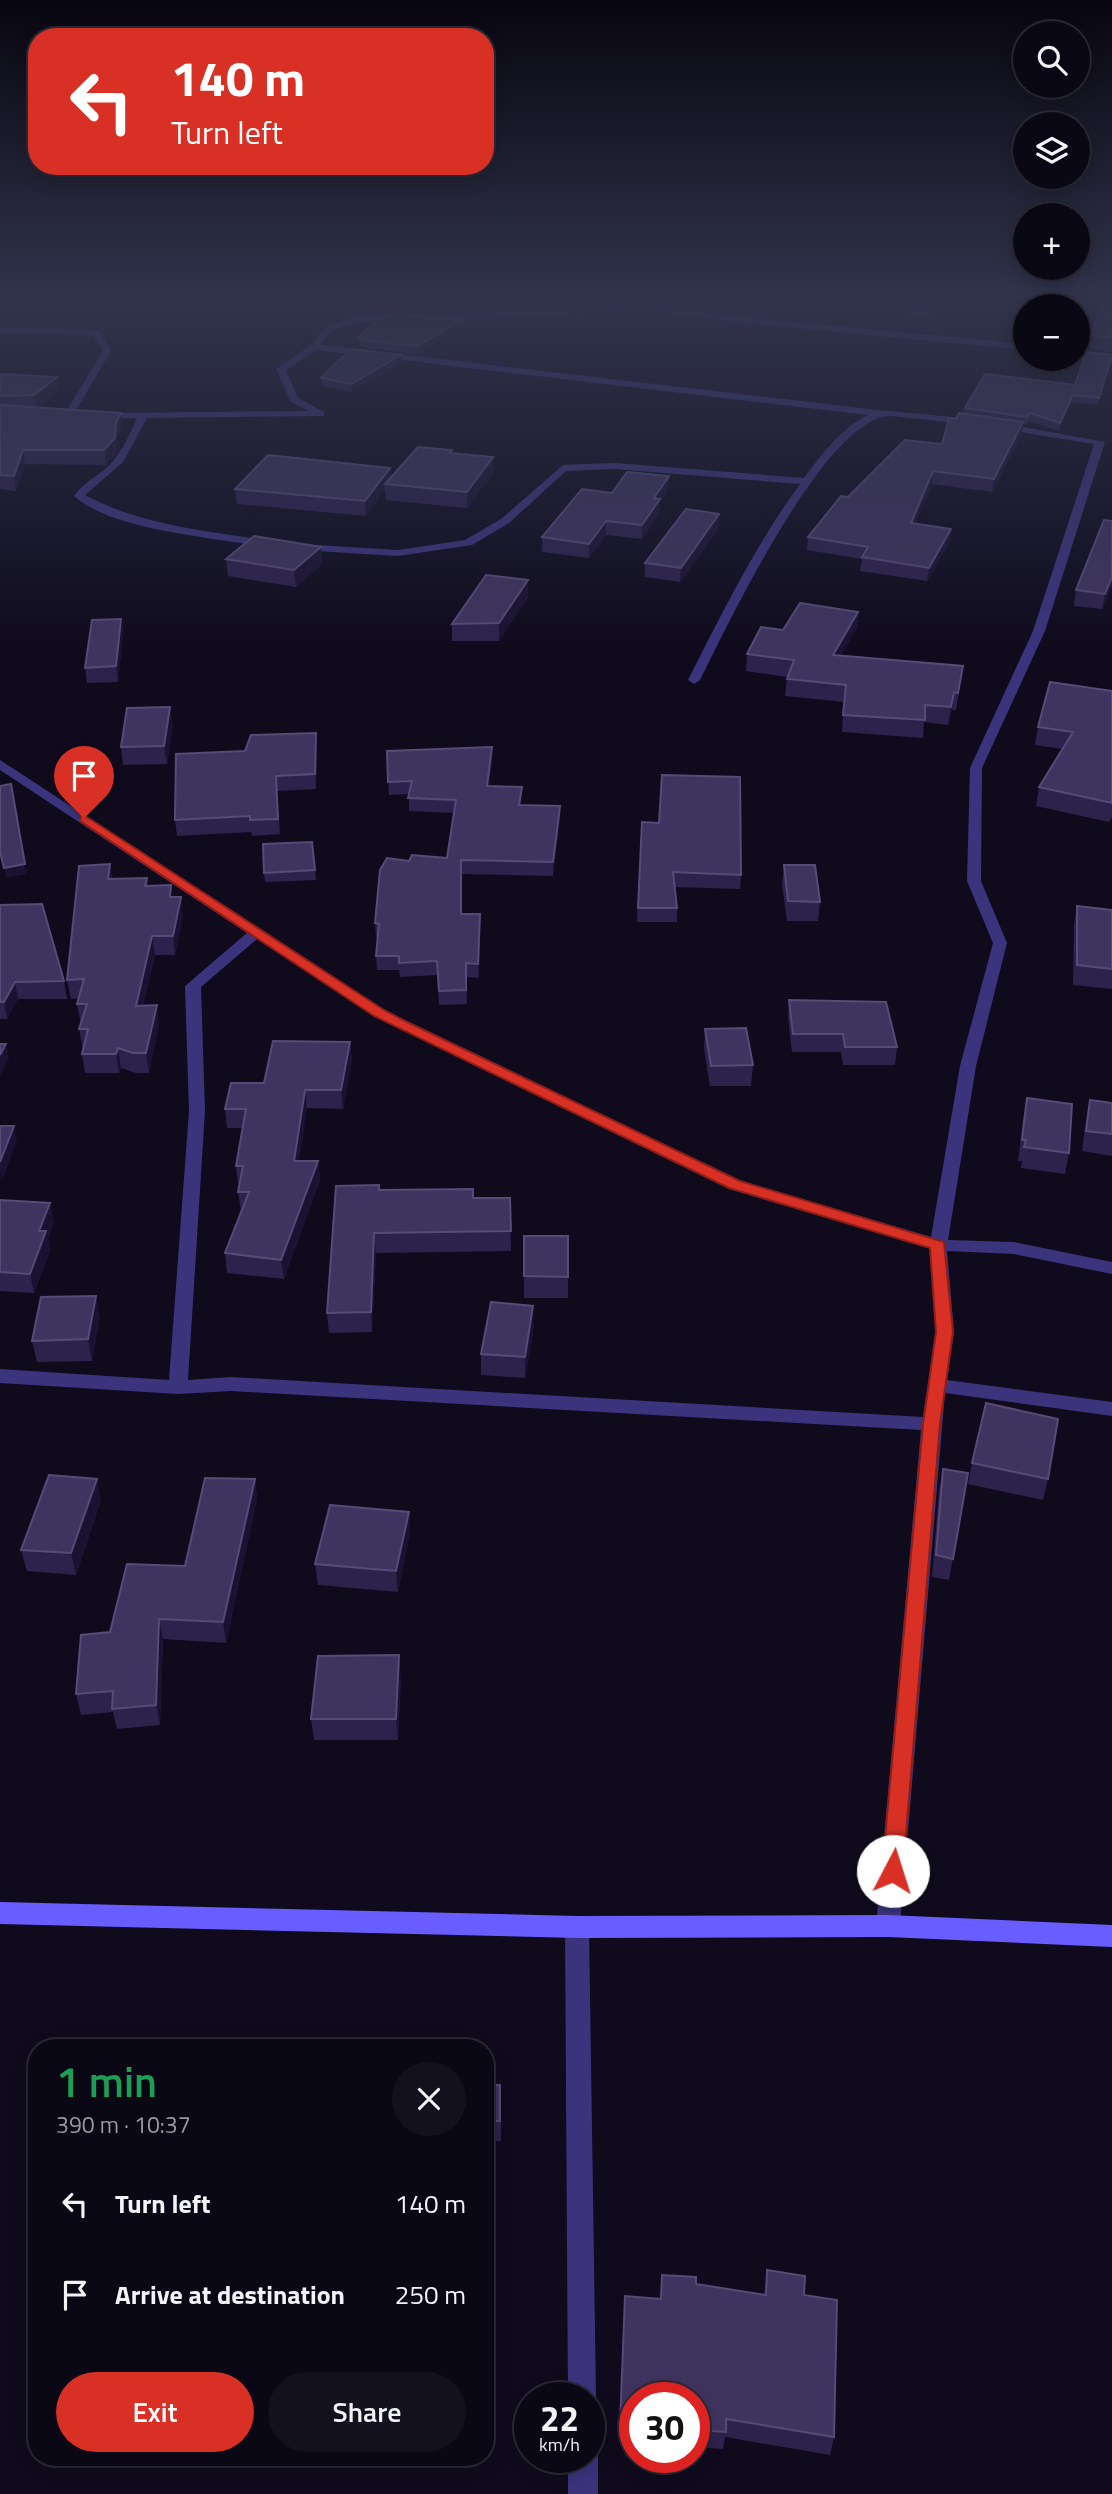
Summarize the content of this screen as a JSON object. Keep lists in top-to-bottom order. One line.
{"page":{"map_buttons":["+","−"],"turn":["140 m","Turn left"],"heading":["1 min","390 m · 10:37"],"list":[{"name":"Turn left","value":"140 m"},{"name":"Arrive at destination","value":"250 m"}],"buttons":["Exit","Share"],"speed":"22 km/h","limit":"30"}}
